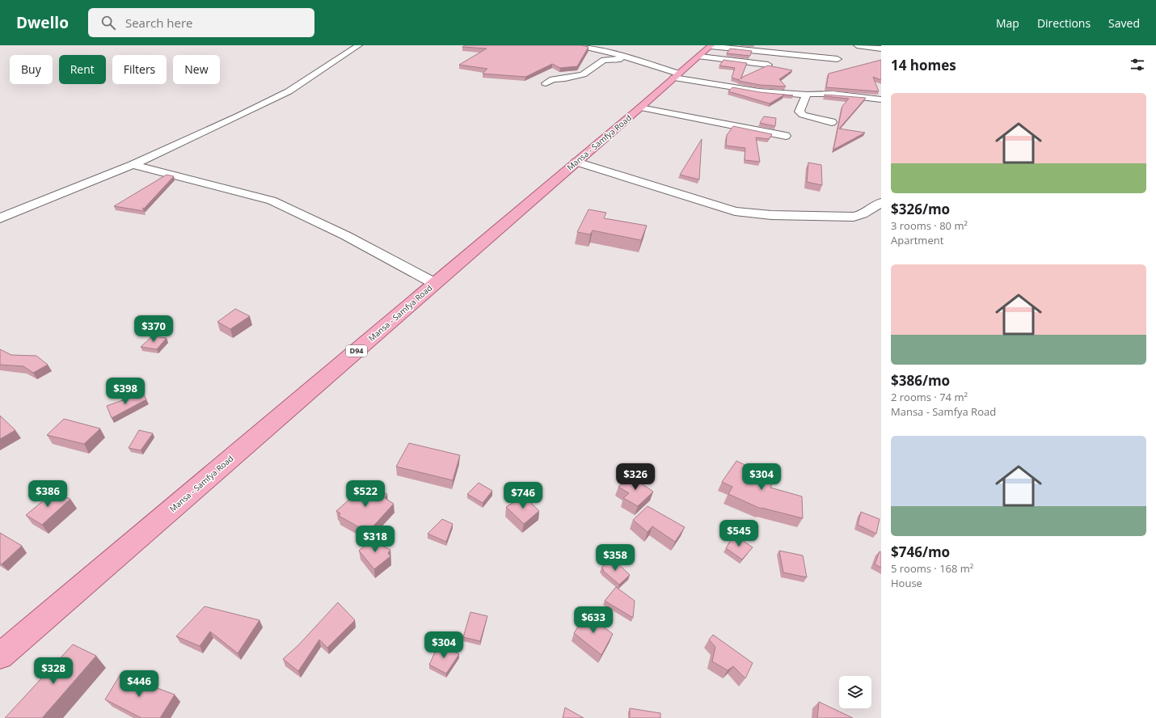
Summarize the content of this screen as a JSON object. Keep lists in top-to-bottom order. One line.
{"streets":{"main road":["Mansa - Samfya Road","D94"]},"page":{"header":"Dwello","search":"Search here","nav":["Map","Directions","Saved"],"heading":"14 homes","chip":["Buy","Rent","Filters","New"],"list":[{"name":"$326/mo","note":"3 rooms · 80 m² · Apartment"},{"name":"$386/mo","note":"2 rooms · 74 m² · Mansa - Samfya Road"},{"name":"$746/mo","note":"5 rooms · 168 m² · House"}],"price":["$370","$398","$326","$304","$386","$522","$746","$545","$318","$358","$633","$304","$328","$446"]}}
